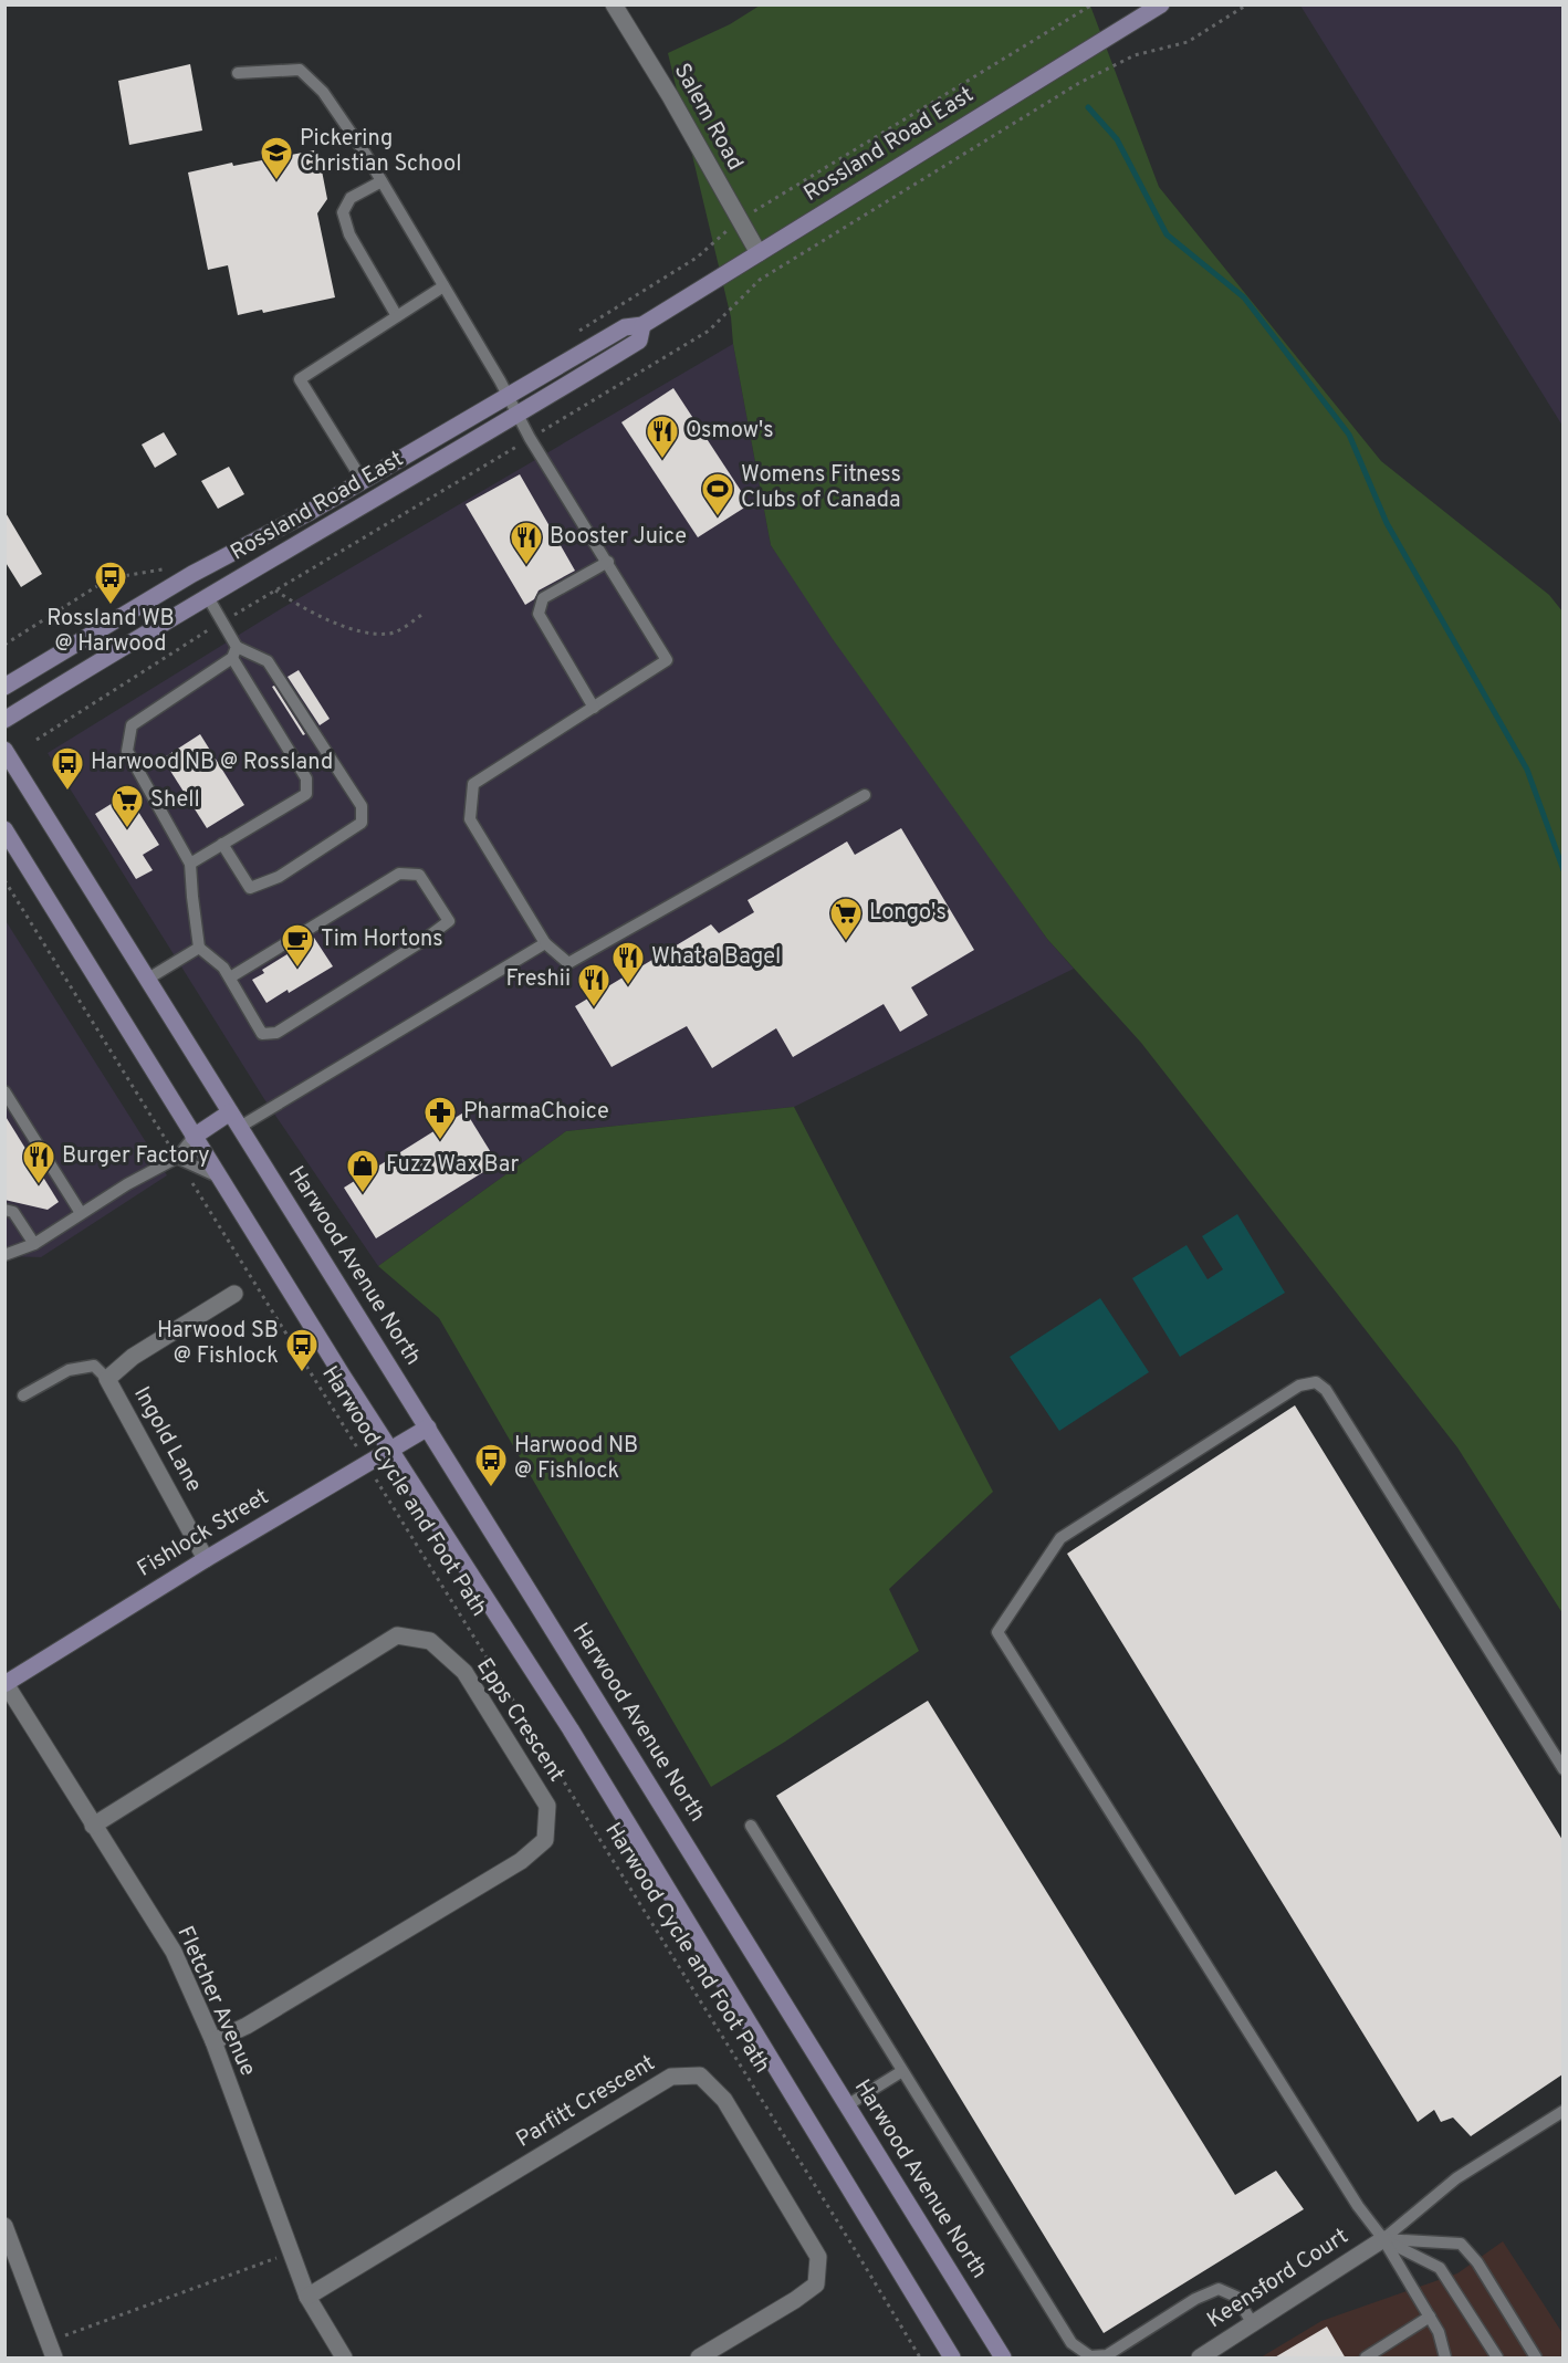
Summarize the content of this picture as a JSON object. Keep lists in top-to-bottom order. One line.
{"streets":{"main road":["Rossland Road East","Harwood Avenue North","Fishlock Street"],"street":["Salem Road","Ingold Lane","Epps Crescent","Fletcher Avenue","Parfitt Crescent","Keensford Court"],"path":["Harwood Cycle and Foot Path"]},"crossings":[["Salem Road","Rossland Road East"],["Harwood Avenue North","Fishlock Street"],["Ingold Lane","Fishlock Street"],["Harwood Cycle and Foot Path","Fishlock Street"],["Fishlock Street","Fletcher Avenue"],["Epps Crescent","Fletcher Avenue"],["Fletcher Avenue","Parfitt Crescent"]],"places":{"school or university":["Pickering Christian School"],"restaurant":["Osmow's","Booster Juice","What a Bagel","Freshii","Burger Factory"],"sports":["Womens Fitness Clubs of Canada"],"bus stop":["Rossland WB @ Harwood","Harwood NB @ Rossland","Harwood SB @ Fishlock","Harwood NB @ Fishlock"],"supermarket":["Shell","Longo's"],"cafe":["Tim Hortons"],"pharmacy":["PharmaChoice"],"shop":["Fuzz Wax Bar"]}}
